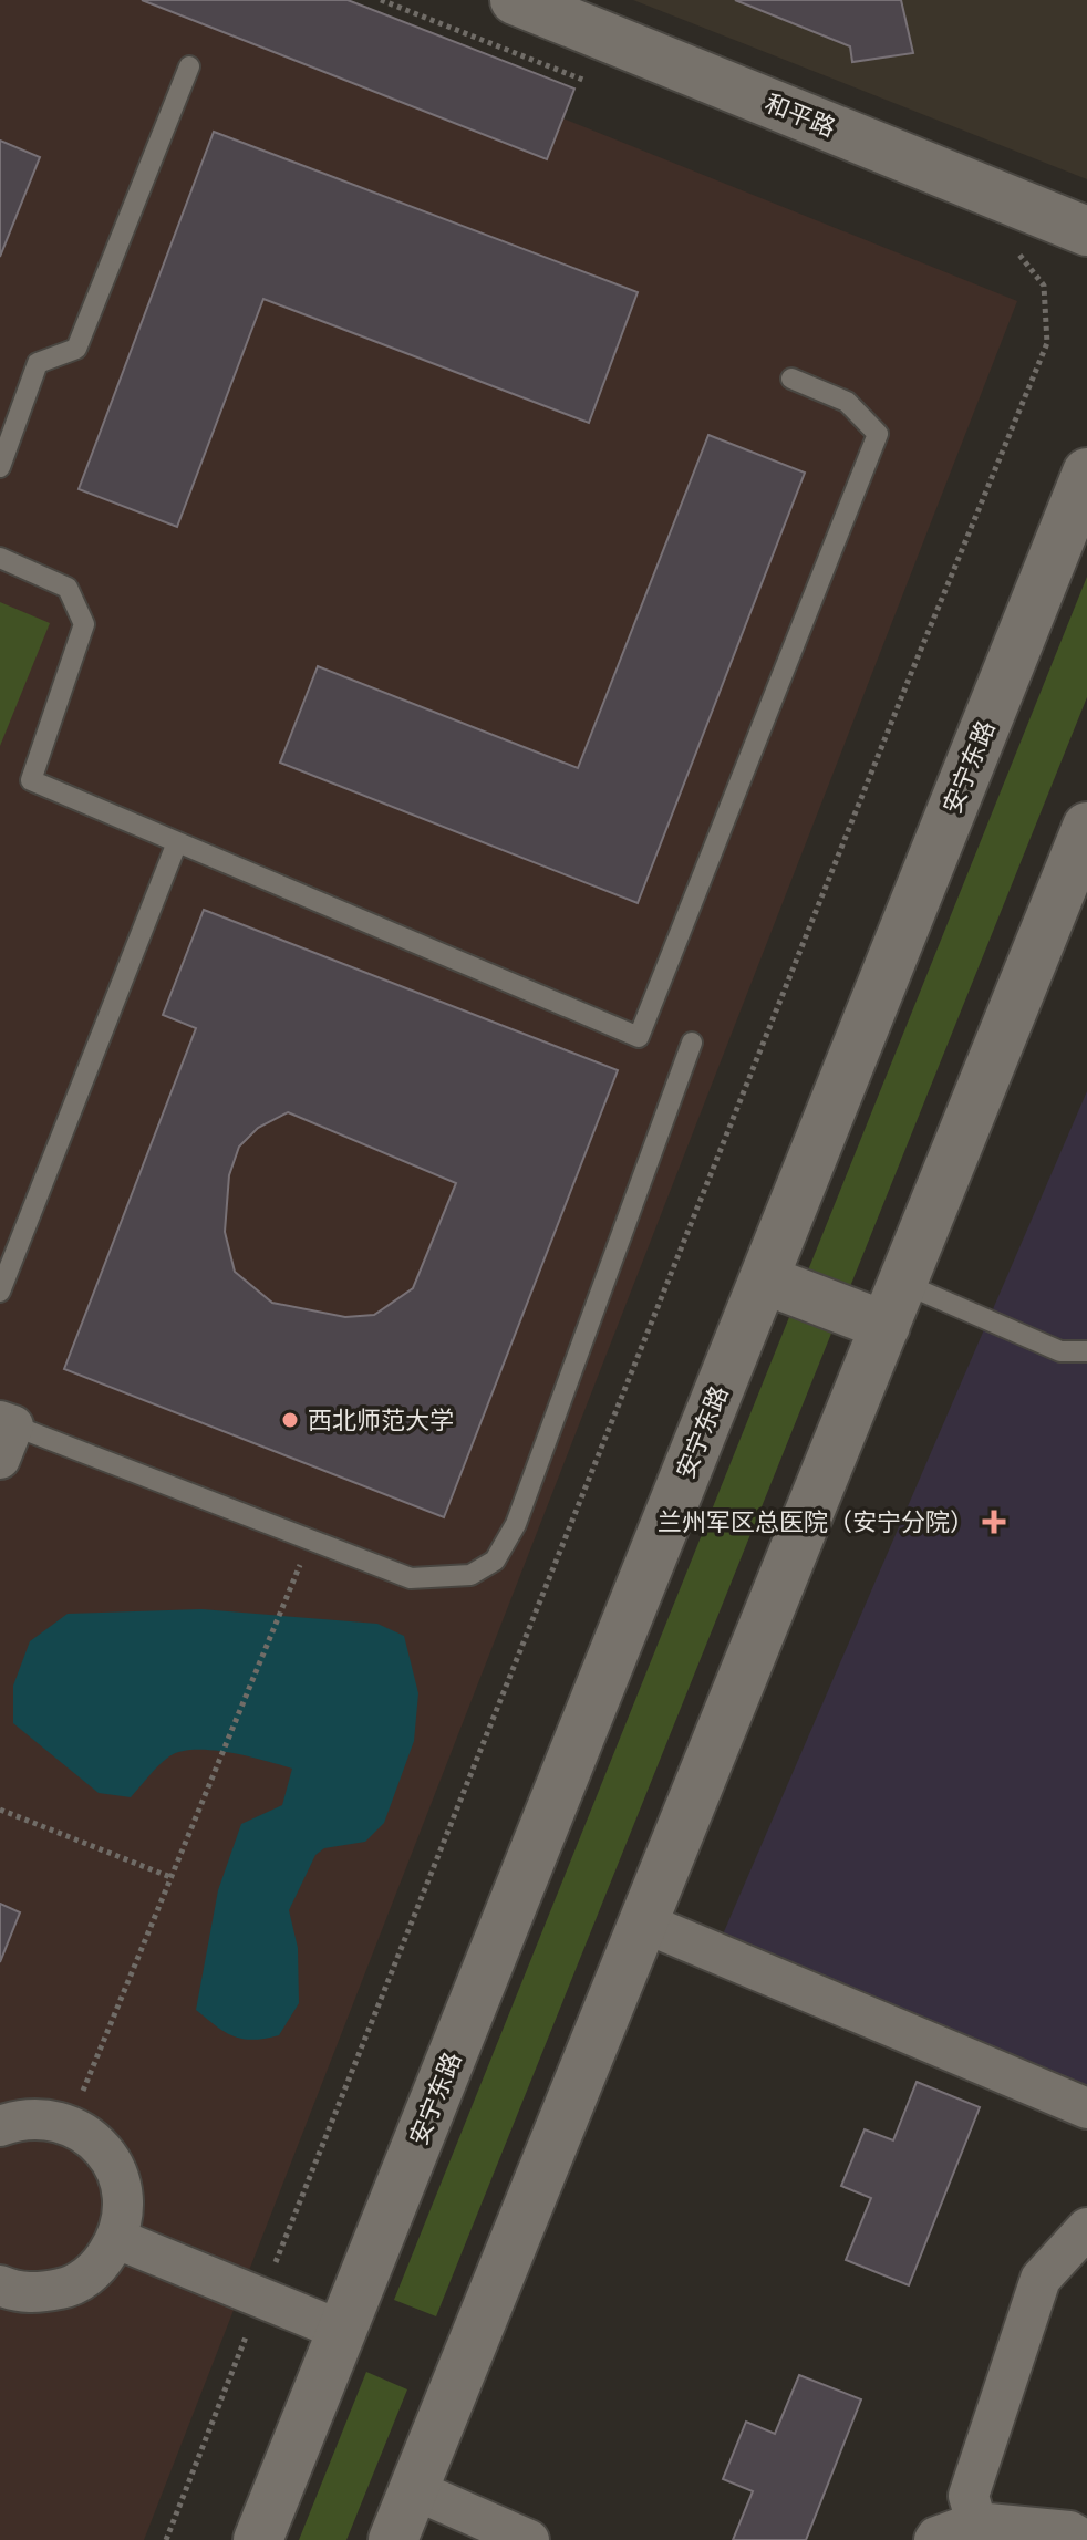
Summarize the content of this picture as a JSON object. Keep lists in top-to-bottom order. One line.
{"streets":{"main road":["和平路","安宁东路"]},"places":{"other":["西北师范大学"],"health":["兰州军区总医院（安宁分院）"]}}
